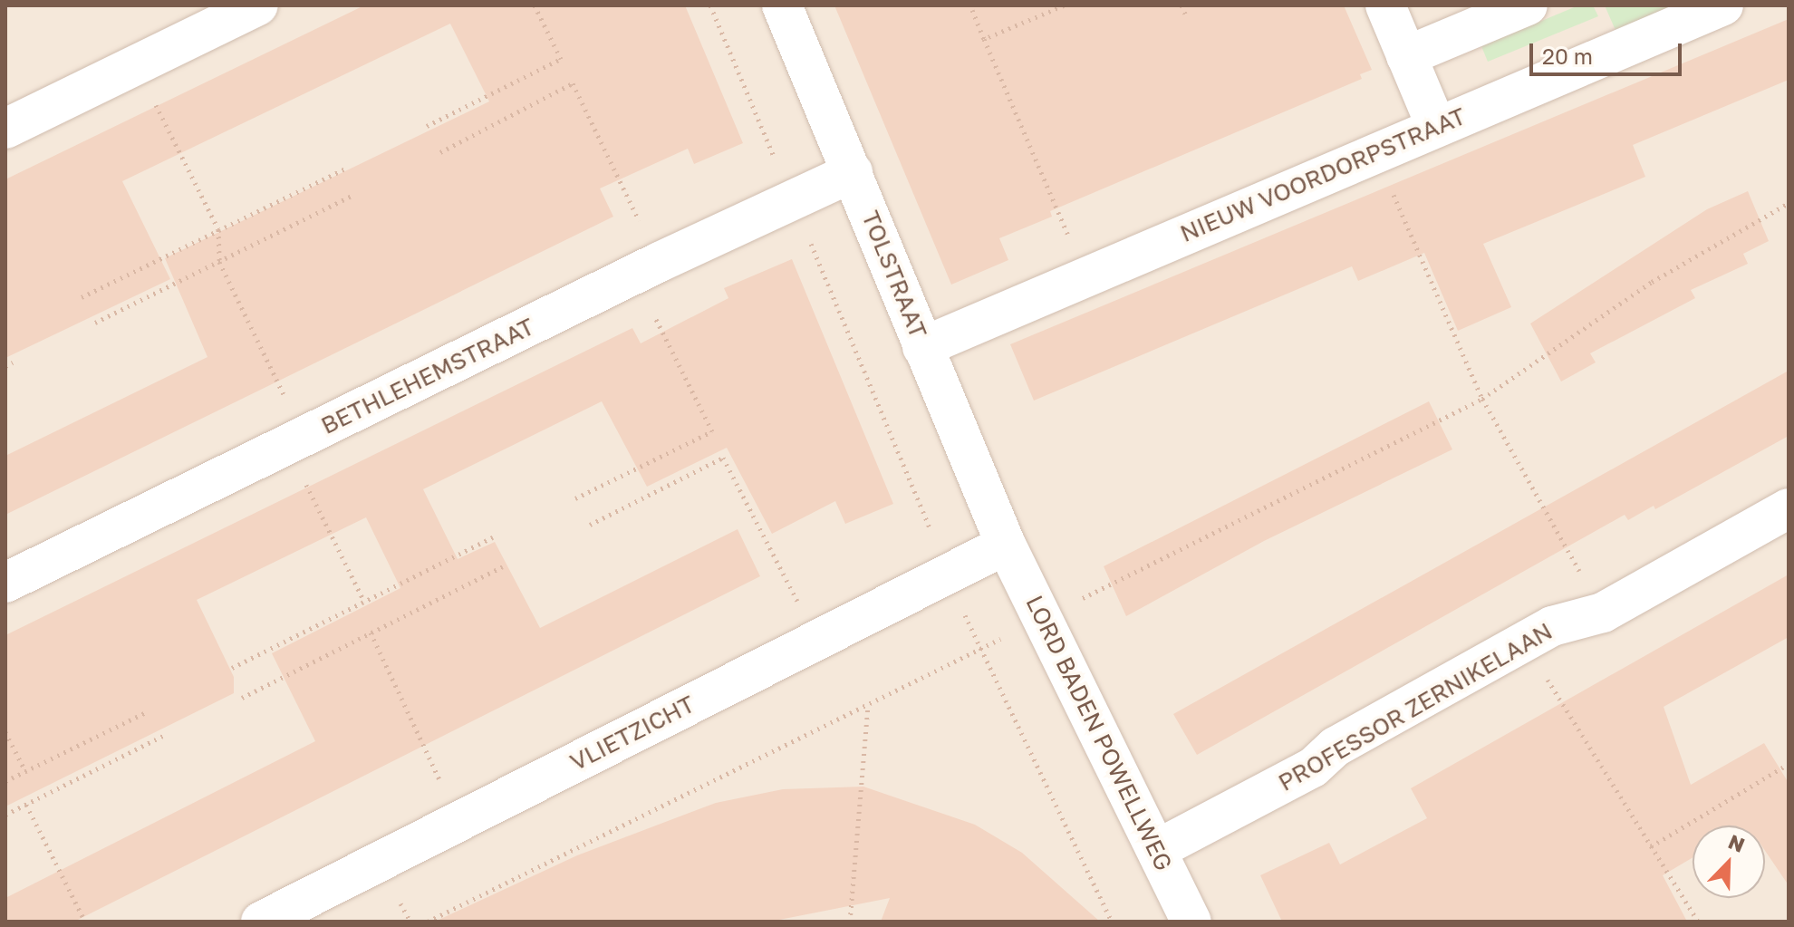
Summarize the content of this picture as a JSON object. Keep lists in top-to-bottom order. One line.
{"streets":{"street":["NIEUW VOORDORPSTRAAT","TOLSTRAAT","BETHLEHEMSTRAAT","PROFESSOR ZERNIKELAAN","VLIETZICHT","LORD BADEN POWELLWEG"]},"crossings":[["NIEUW VOORDORPSTRAAT","TOLSTRAAT"],["TOLSTRAAT","BETHLEHEMSTRAAT"],["TOLSTRAAT","VLIETZICHT"],["TOLSTRAAT","LORD BADEN POWELLWEG"],["PROFESSOR ZERNIKELAAN","LORD BADEN POWELLWEG"],["VLIETZICHT","LORD BADEN POWELLWEG"]],"scale_bar":"20 m","north":"top right"}
